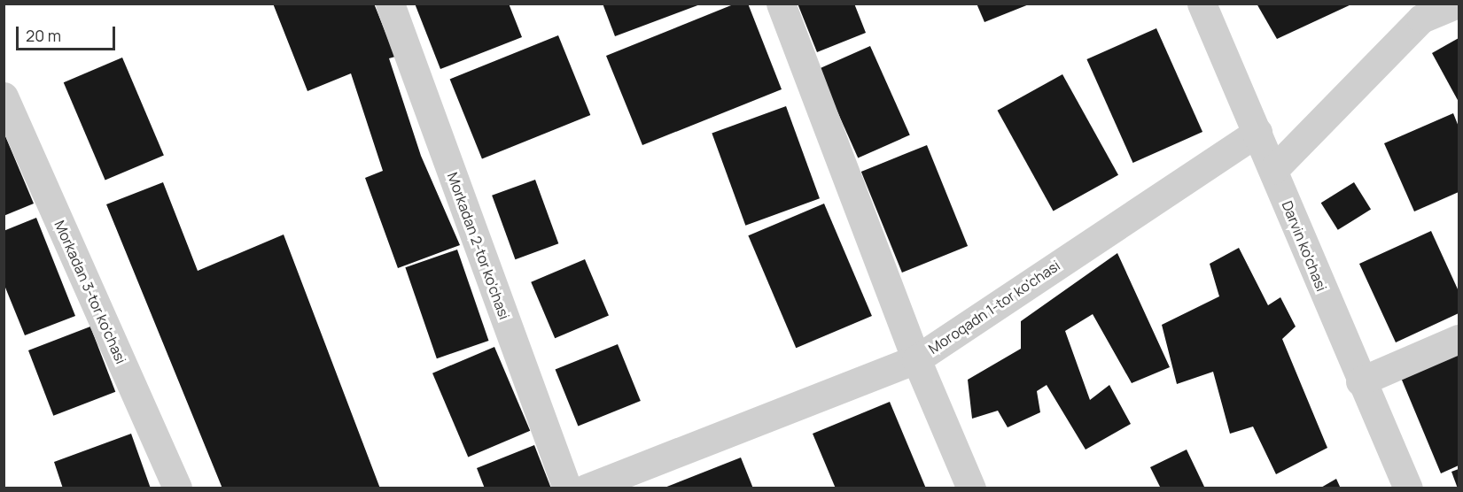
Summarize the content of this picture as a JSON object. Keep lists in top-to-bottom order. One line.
{"streets":{"street":["Morkadan 2-tor ko'chasi","Darvin ko'chasi","Morkadan 3-tor ko'chasi","Morоqadn 1-tor ko'chasi"]},"crossings":[["Darvin ko'chasi","Morоqadn 1-tor ko'chasi"]],"scale_bar":"20 m"}
